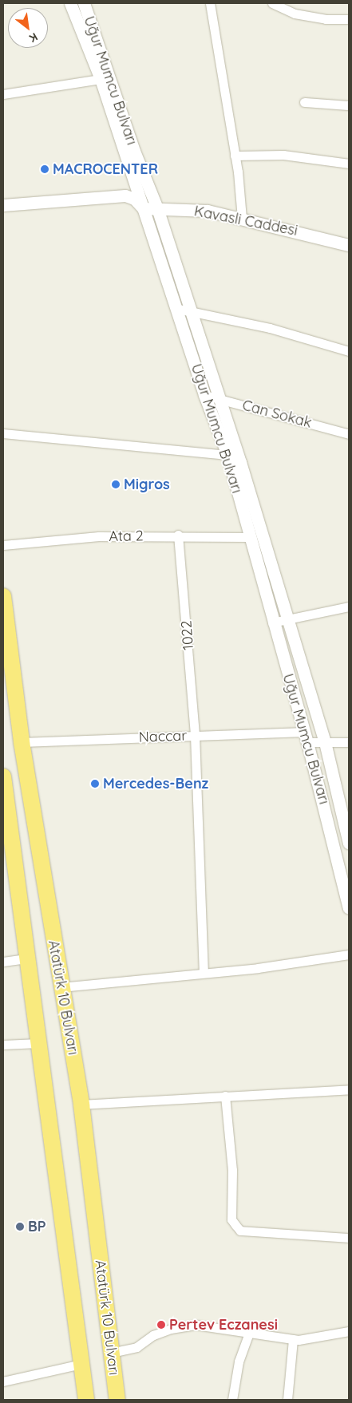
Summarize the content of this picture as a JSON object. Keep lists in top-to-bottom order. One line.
{"streets":{"highway":["Atatürk 10 Bulvarı"],"street":["Uğur Mumcu Bulvarı","Kavasli Caddesi","Can Sokak","Ata 2","1022","Naccar"]},"crossings":[["Uğur Mumcu Bulvarı","Kavasli Caddesi"],["Uğur Mumcu Bulvarı","Can Sokak"],["Uğur Mumcu Bulvarı","Ata 2"],["Uğur Mumcu Bulvarı","Naccar"],["Ata 2","1022"],["1022","Naccar"],["Naccar","Atatürk 10 Bulvarı"]],"places":["MACROCENTER","Migros","Mercedes-Benz","BP","Pertev Eczanesi"],"north":"bottom right"}
